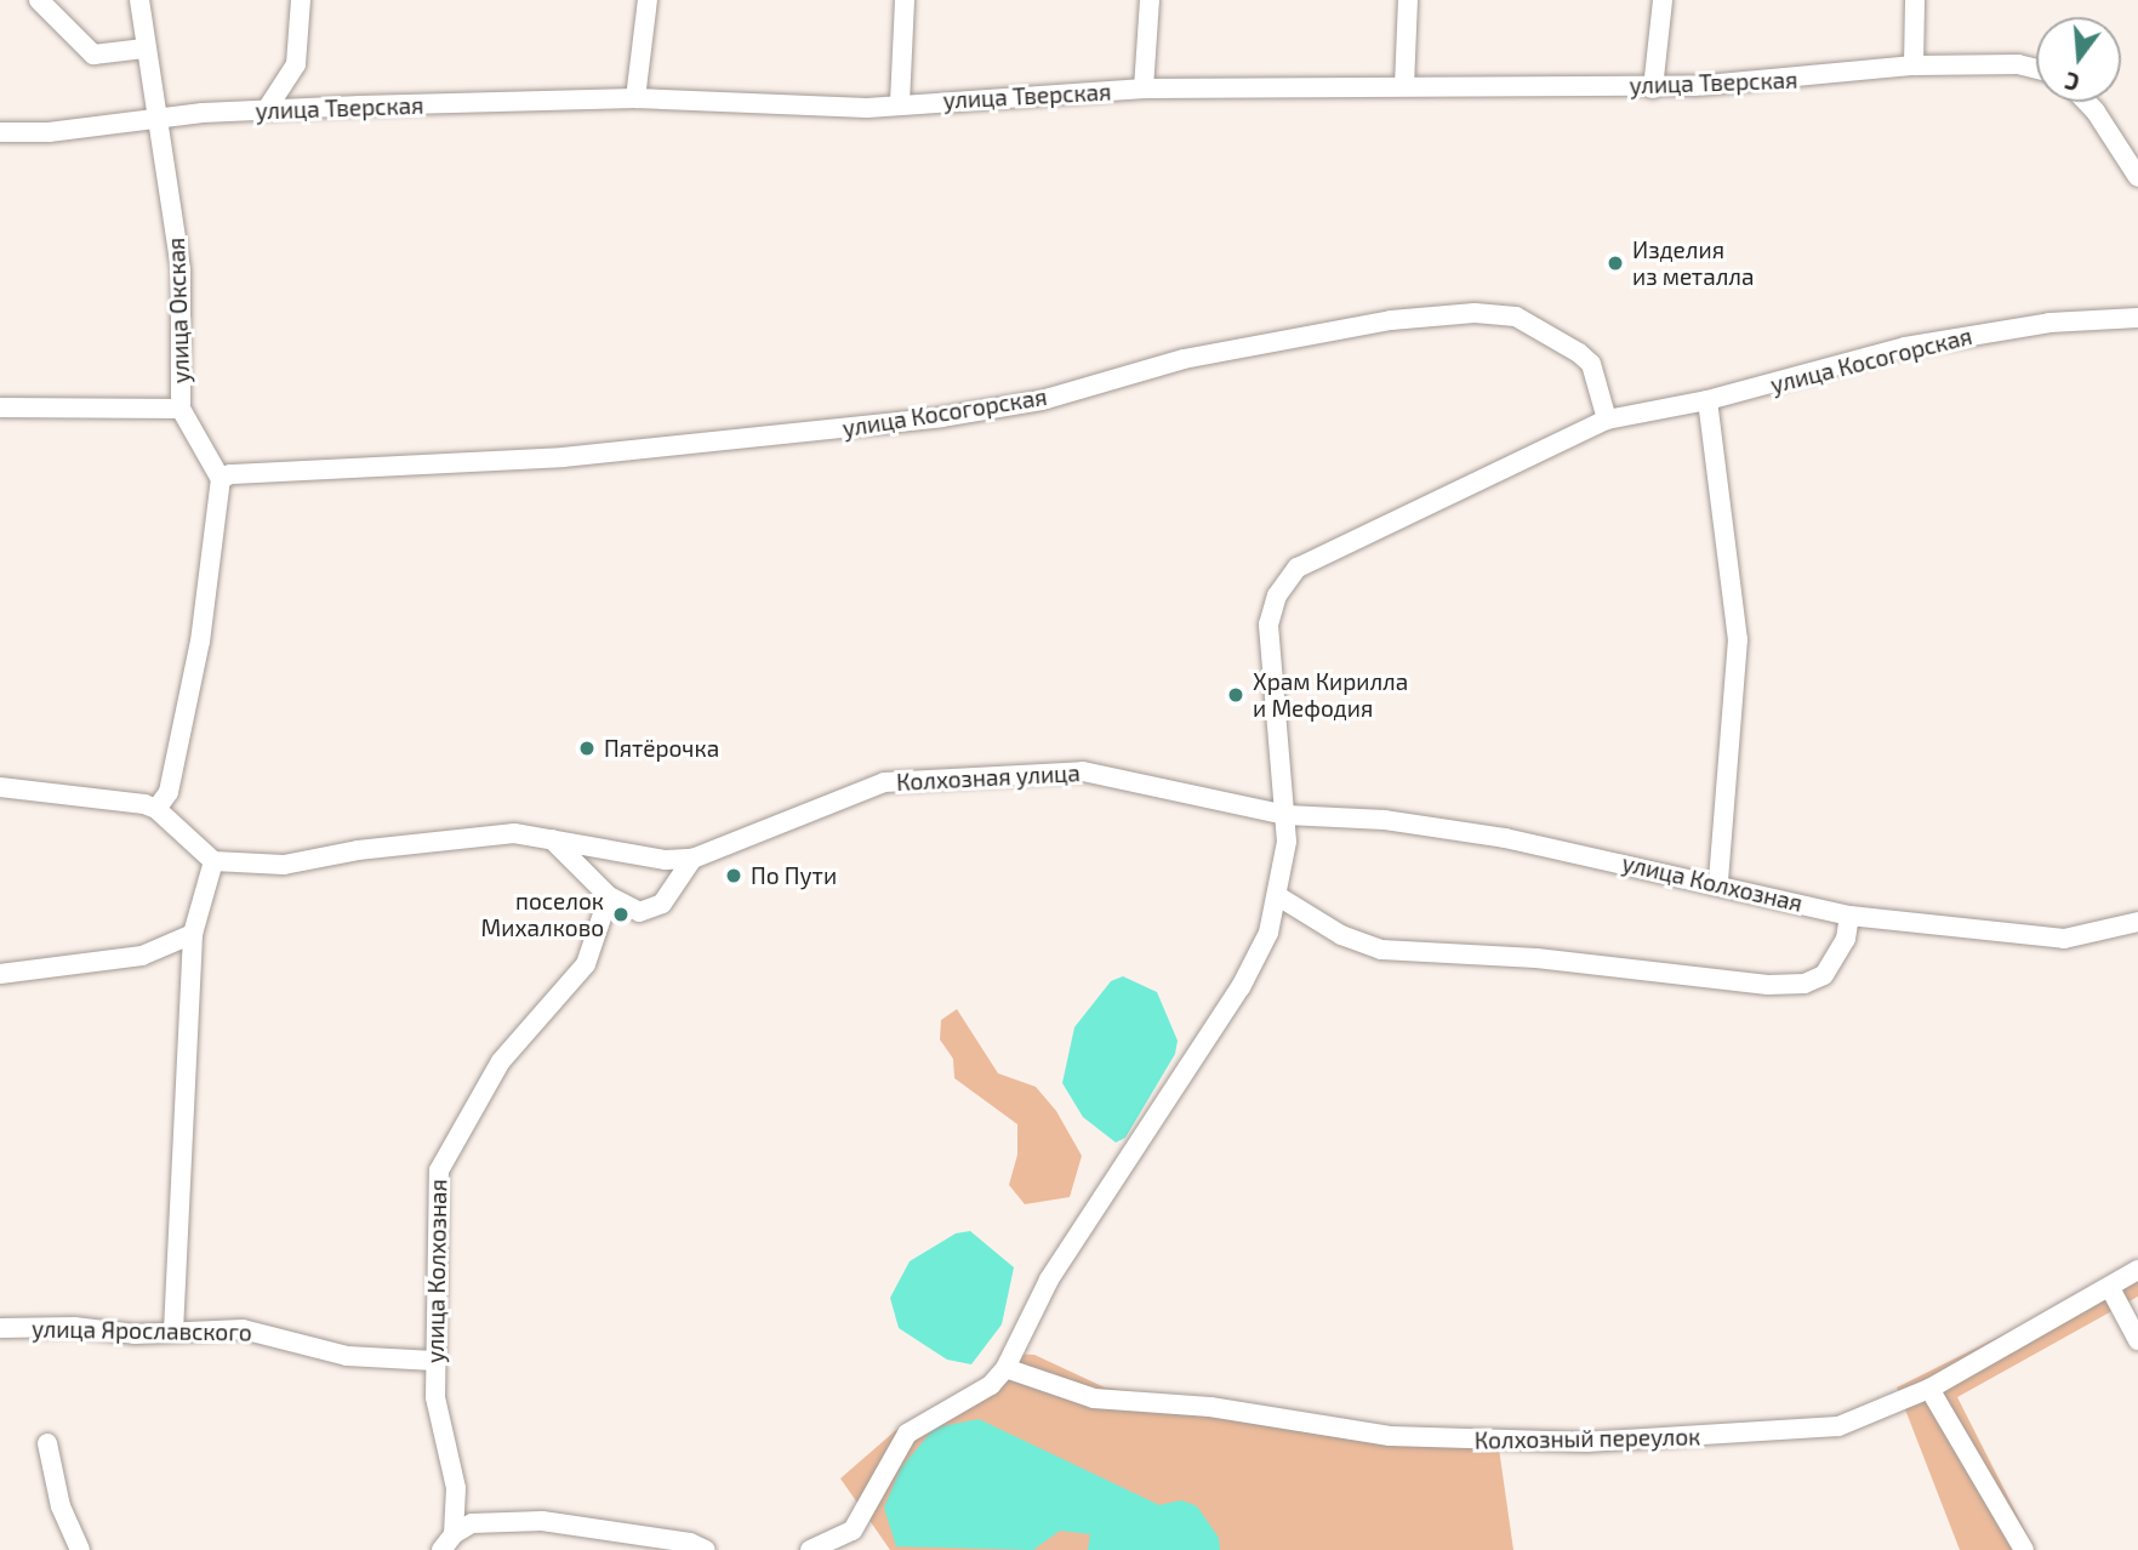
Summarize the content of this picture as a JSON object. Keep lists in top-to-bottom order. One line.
{"streets":{"street":["улица Тверская","улица Окская","улица Косогорская","Колхозная улица","улица Колхозная","улица Ярославского","Колхозный переулок"]},"crossings":[["улица Тверская","улица Окская"],["улица Окская","улица Косогорская"],["улица Косогорская","Колхозная улица"],["улица Косогорская","улица Колхозная"],["улица Косогорская","Колхозный переулок"],["Колхозная улица","улица Колхозная"],["улица Колхозная","улица Ярославского"]],"places":["Изделия из металла","Храм Кирилла и Мефодия","Пятёрочка","По Пути","поселок Михалково"],"north":"bottom"}
